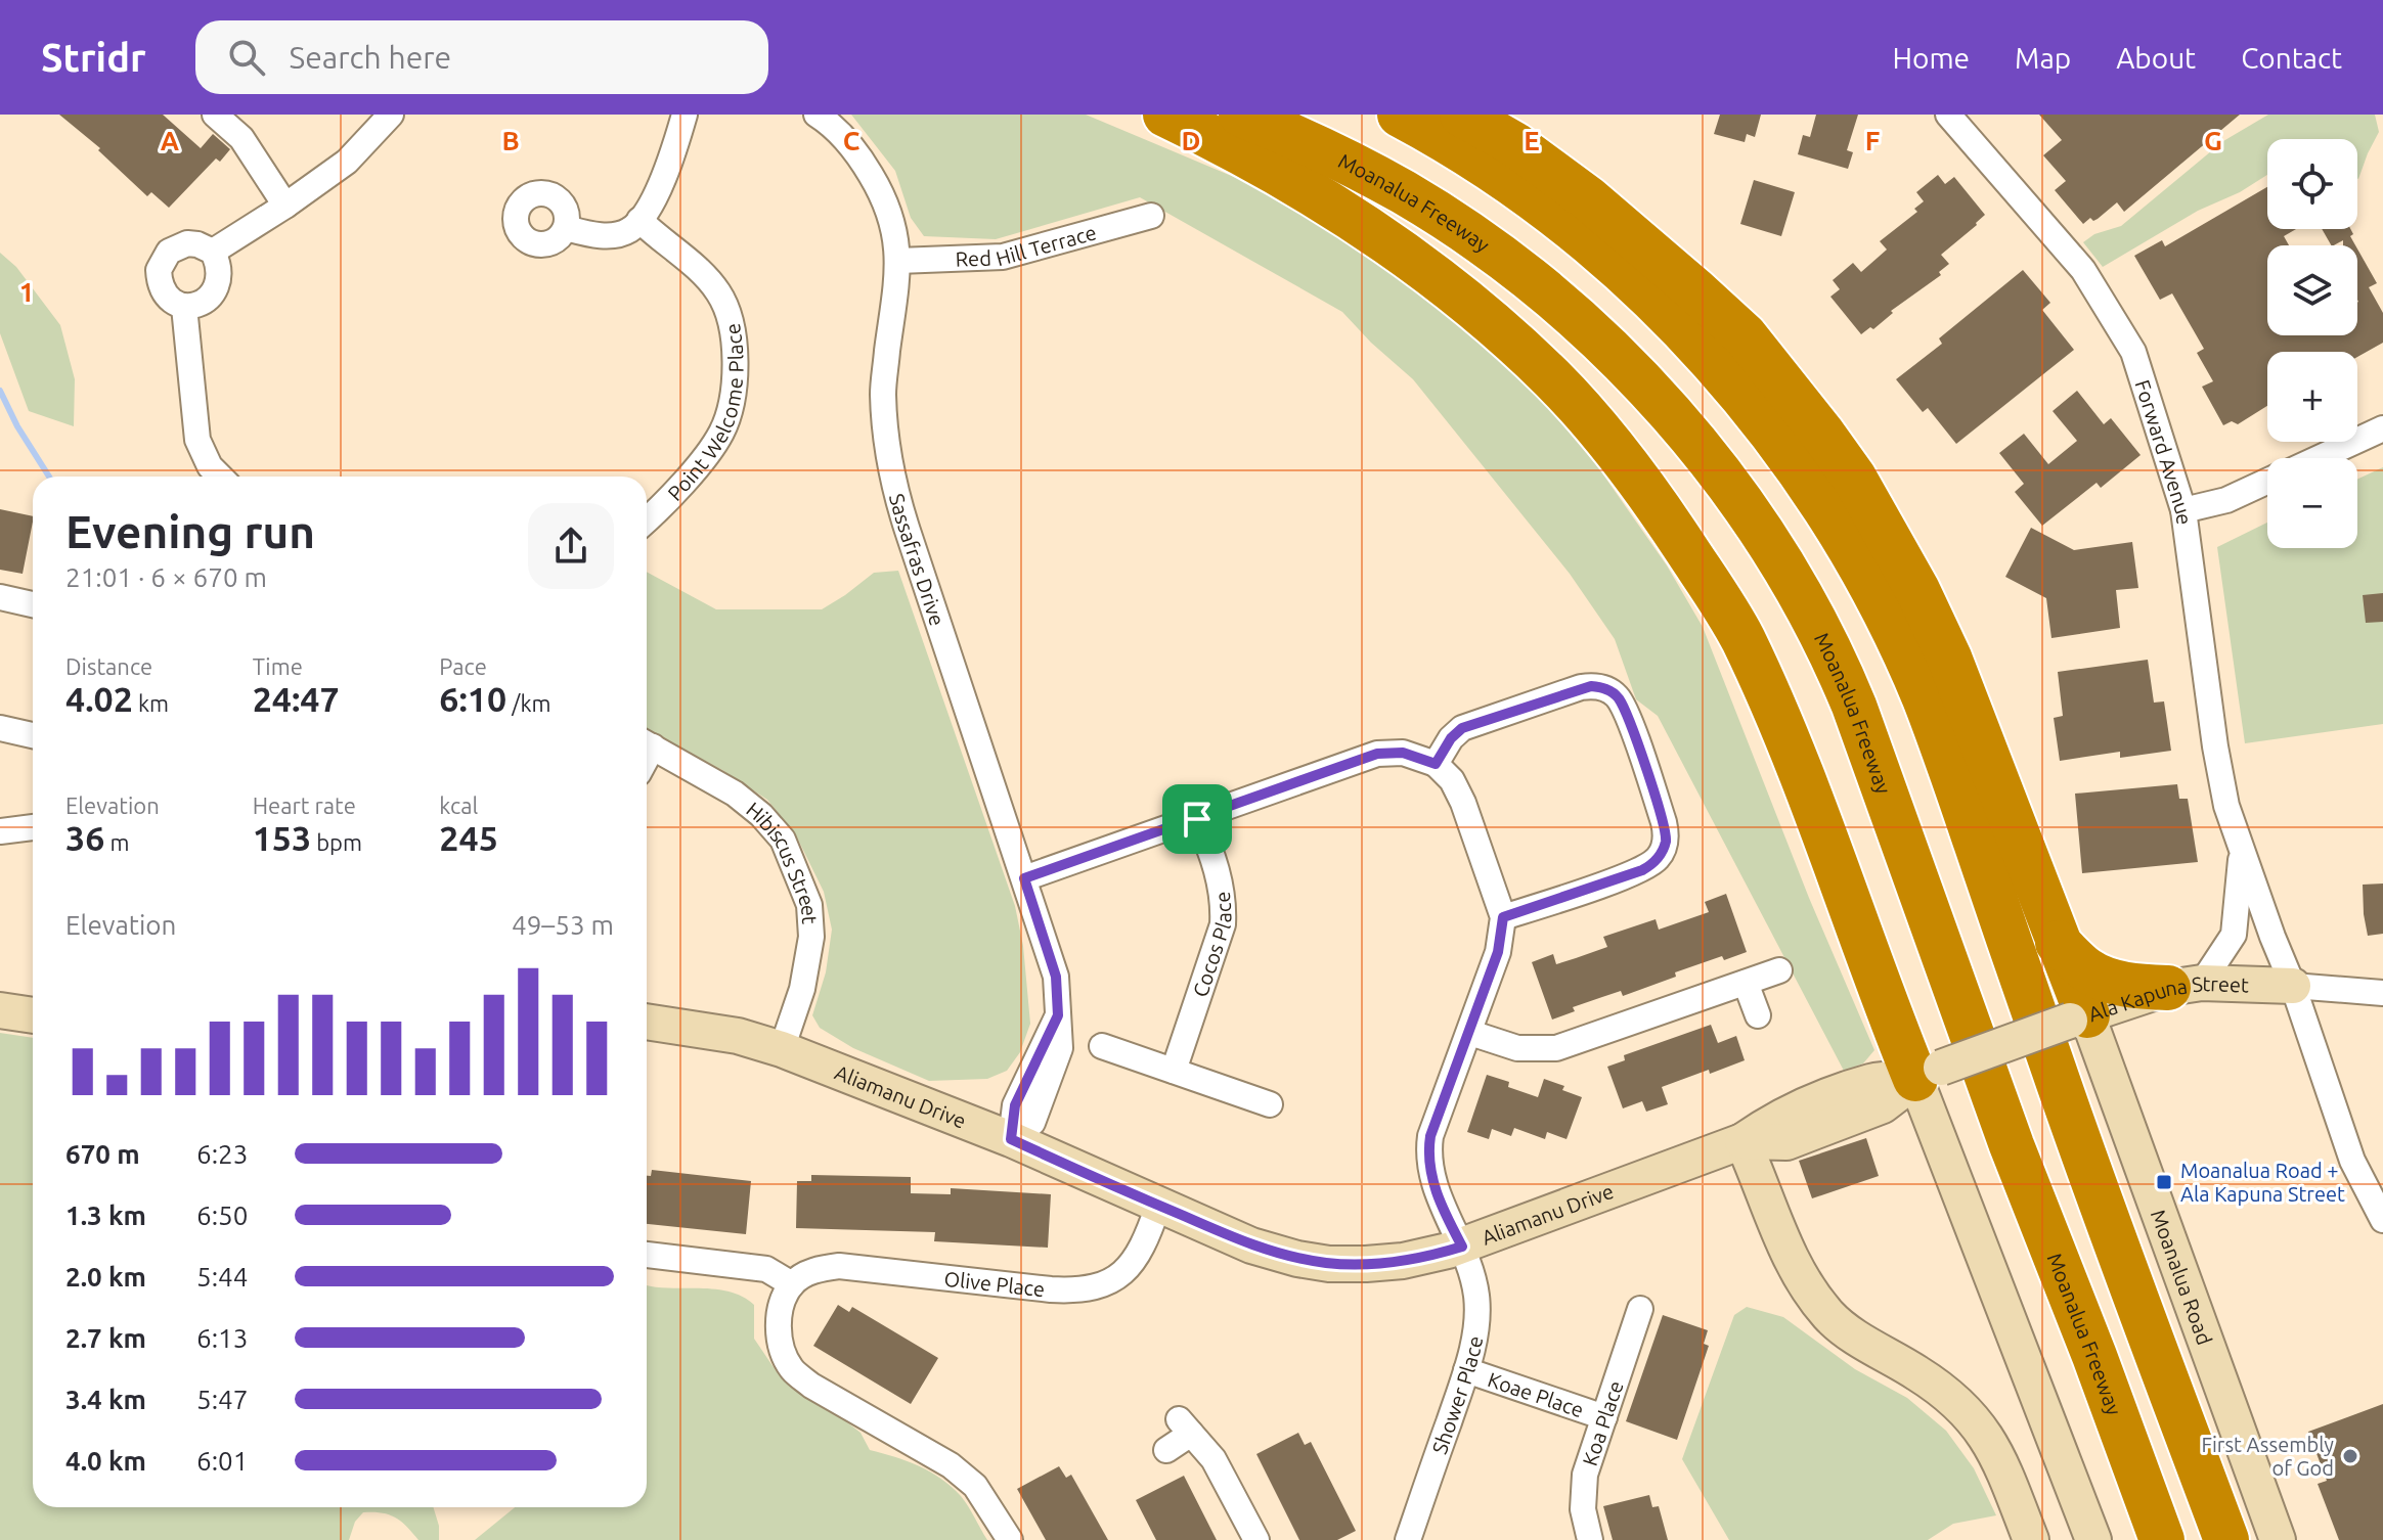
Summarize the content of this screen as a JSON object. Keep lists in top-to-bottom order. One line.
{"streets":{"highway":["Moanalua Freeway"],"street":["Red Hill Terrace","Point Welcome Place","Forward Avenue","Sassafras Drive","Hibiscus Street","Cocos Place","Ala Kapuna Street","Aliamanu Drive","Moanalua Road","Olive Place","Shower Place","Koae Place","Koa Place"]},"crossings":[["Red Hill Terrace","Sassafras Drive"],["Forward Avenue","Ala Kapuna Street"],["Sassafras Drive","Aliamanu Drive"],["Hibiscus Street","Aliamanu Drive"],["Ala Kapuna Street","Aliamanu Drive"],["Ala Kapuna Street","Moanalua Road"],["Aliamanu Drive","Olive Place"],["Aliamanu Drive","Shower Place"],["Shower Place","Koae Place"],["Koae Place","Koa Place"]],"places":{"transit":["Moanalua Road + Ala Kapuna Street"],"other":["First Assembly of God"]},"page":{"header":"Stridr","search":"Search here","nav":["Home","Map","About","Contact"],"map_buttons":["+","−"],"heading":["Evening run","21:01 · 6 × 670 m"],"stats":[["Distance","4.02 km"],["Time","24:47"],["Pace","6:10 /km"],["Elevation","36 m"],["Heart rate","153 bpm"],["kcal","245"]],"chart":["Elevation","49–53 m"],"list":[{"name":"670 m","note":"6:23"},{"name":"1.3 km","note":"6:50"},{"name":"2.0 km","note":"5:44"},{"name":"2.7 km","note":"6:13"},{"name":"3.4 km","note":"5:47"},{"name":"4.0 km","note":"6:01"}]},"grid":{"columns":["A","B","C","D","E","F","G"],"rows":["1"]}}
